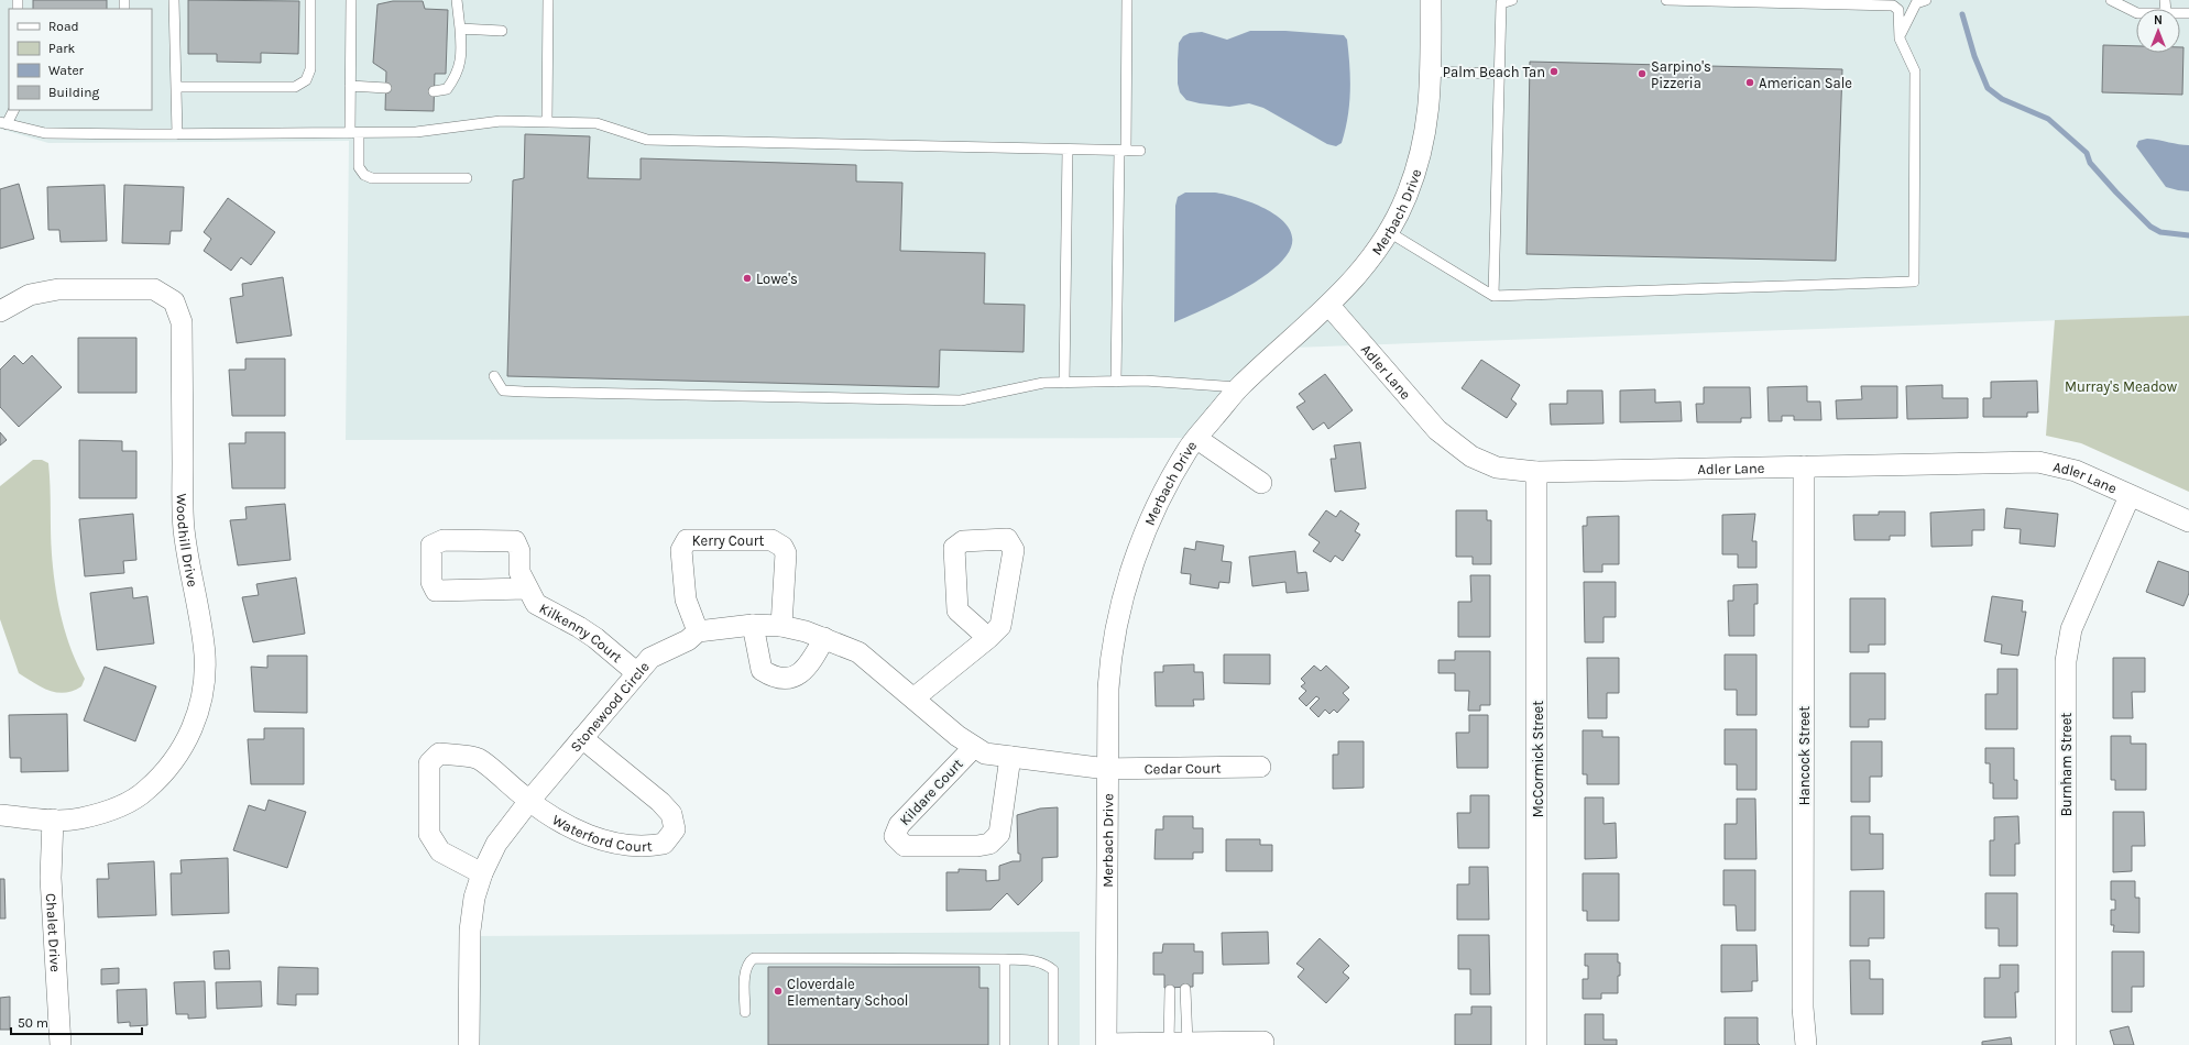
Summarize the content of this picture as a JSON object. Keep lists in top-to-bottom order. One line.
{"streets":{"street":["Merbach Drive","Adler Lane","Woodhill Drive","Kerry Court","Kilkenny Court","Stonewood Circle","Hancock Street","McCormick Street","Burnham Street","Cedar Court","Kildare Court","Waterford Court","Chalet Drive"]},"crossings":[["Merbach Drive","Adler Lane"],["Merbach Drive","Stonewood Circle"],["Merbach Drive","Cedar Court"],["Adler Lane","Hancock Street"],["Adler Lane","McCormick Street"],["Adler Lane","Burnham Street"],["Woodhill Drive","Chalet Drive"],["Kerry Court","Stonewood Circle"],["Kilkenny Court","Stonewood Circle"],["Stonewood Circle","Cedar Court"],["Stonewood Circle","Kildare Court"],["Stonewood Circle","Waterford Court"]],"parks":["Murray's Meadow"],"places":["Palm Beach Tan","Sarpino's Pizzeria","American Sale","Lowe's","Cloverdale Elementary School"],"legend":["Road","Park","Water","Building"],"scale_bar":"50 m","north":"top"}
